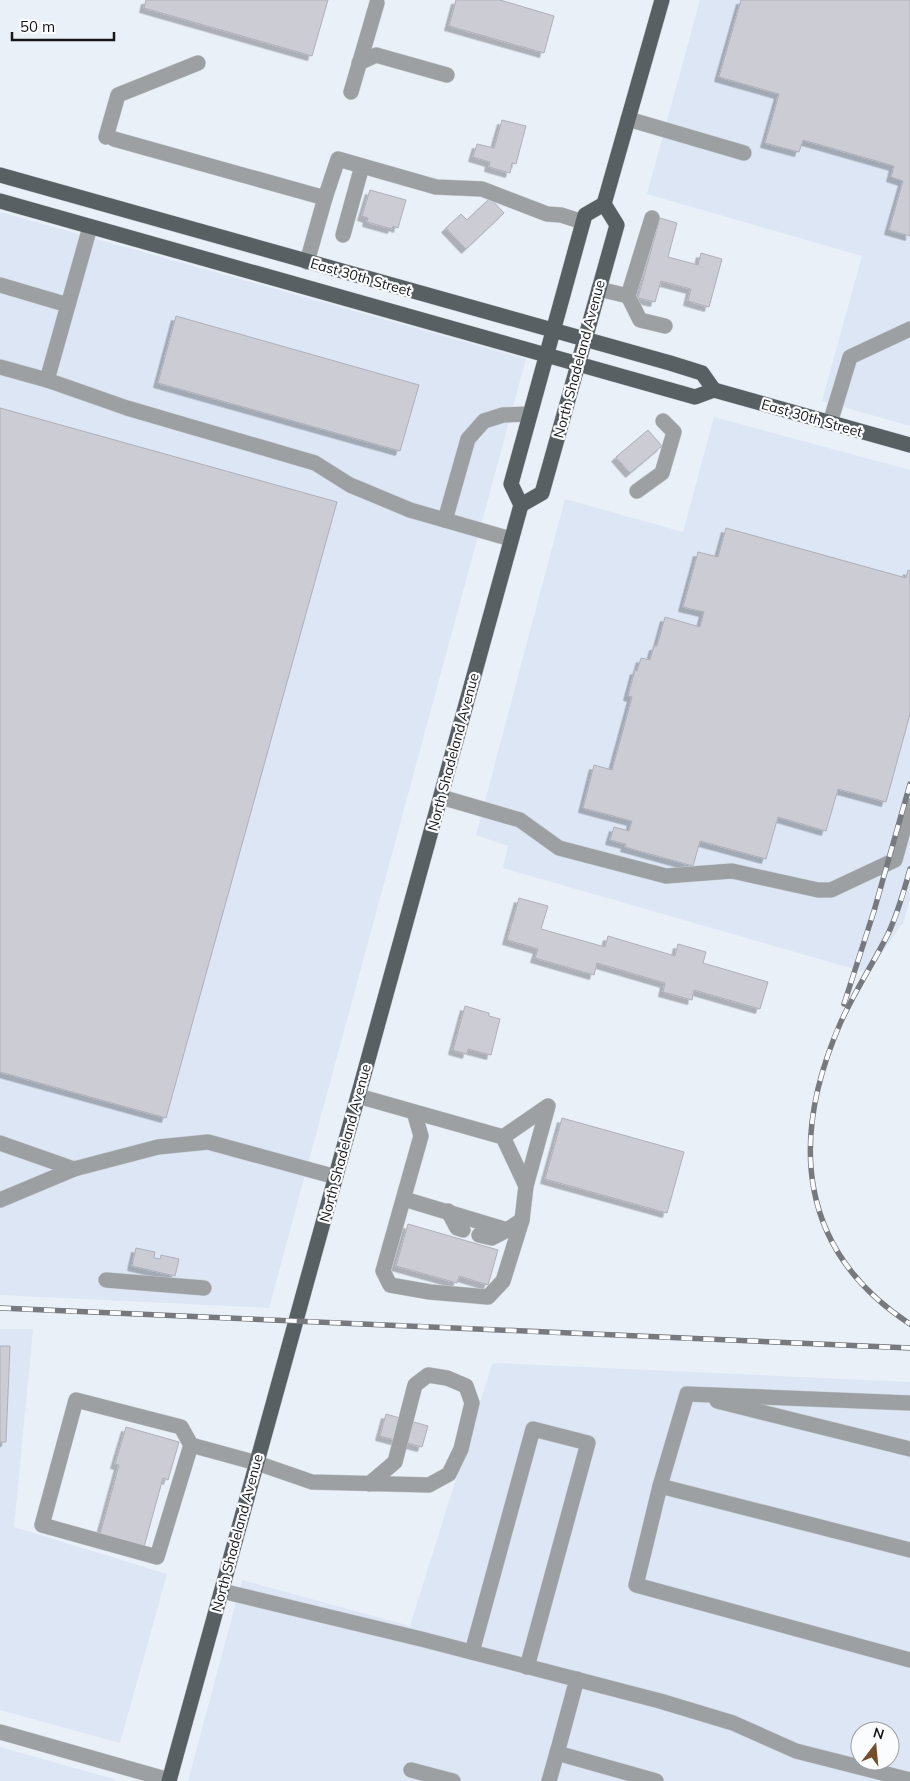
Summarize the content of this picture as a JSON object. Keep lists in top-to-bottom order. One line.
{"streets":{"main road":["East 30th Street","North Shadeland Avenue"]},"crossings":[["East 30th Street","North Shadeland Avenue"]],"scale_bar":"50 m","north":"top"}
